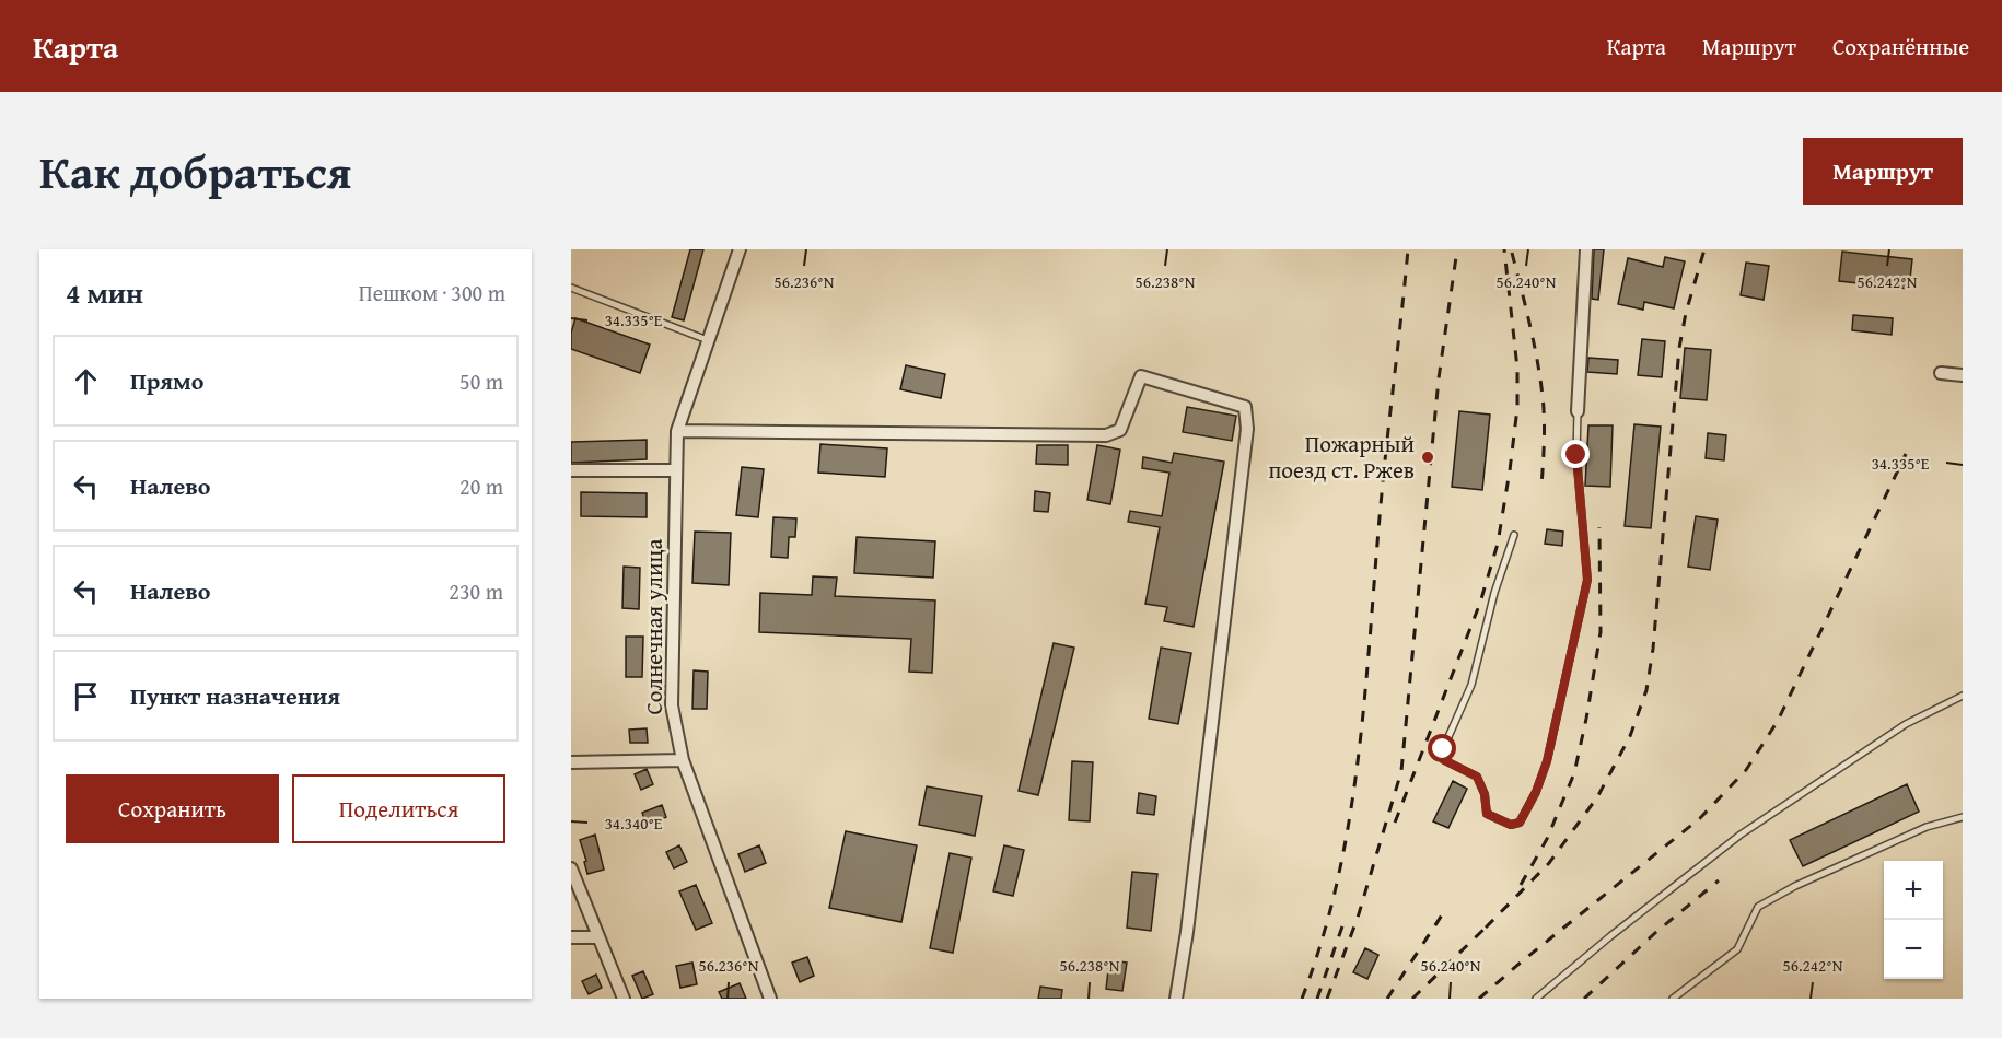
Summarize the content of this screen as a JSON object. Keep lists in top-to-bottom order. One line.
{"streets":{"street":["Солнечная улица"]},"places":["Пожарный поезд ст. Ржев"],"page":{"header":"Карта","nav":["Карта","Маршрут","Сохранённые"],"title":"Как добраться","buttons":["Маршрут",["Сохранить","Поделиться"]],"heading":["4 мин","Пешком · 300 m"],"list":[["Прямо","50 m"],["Налево","20 m"],["Налево","230 m"],"Пункт назначения"],"map_buttons":["+","−"]},"coordinates":["56.236°N","56.238°N","56.240°N","56.242°N","34.335°E","34.340°E"]}
